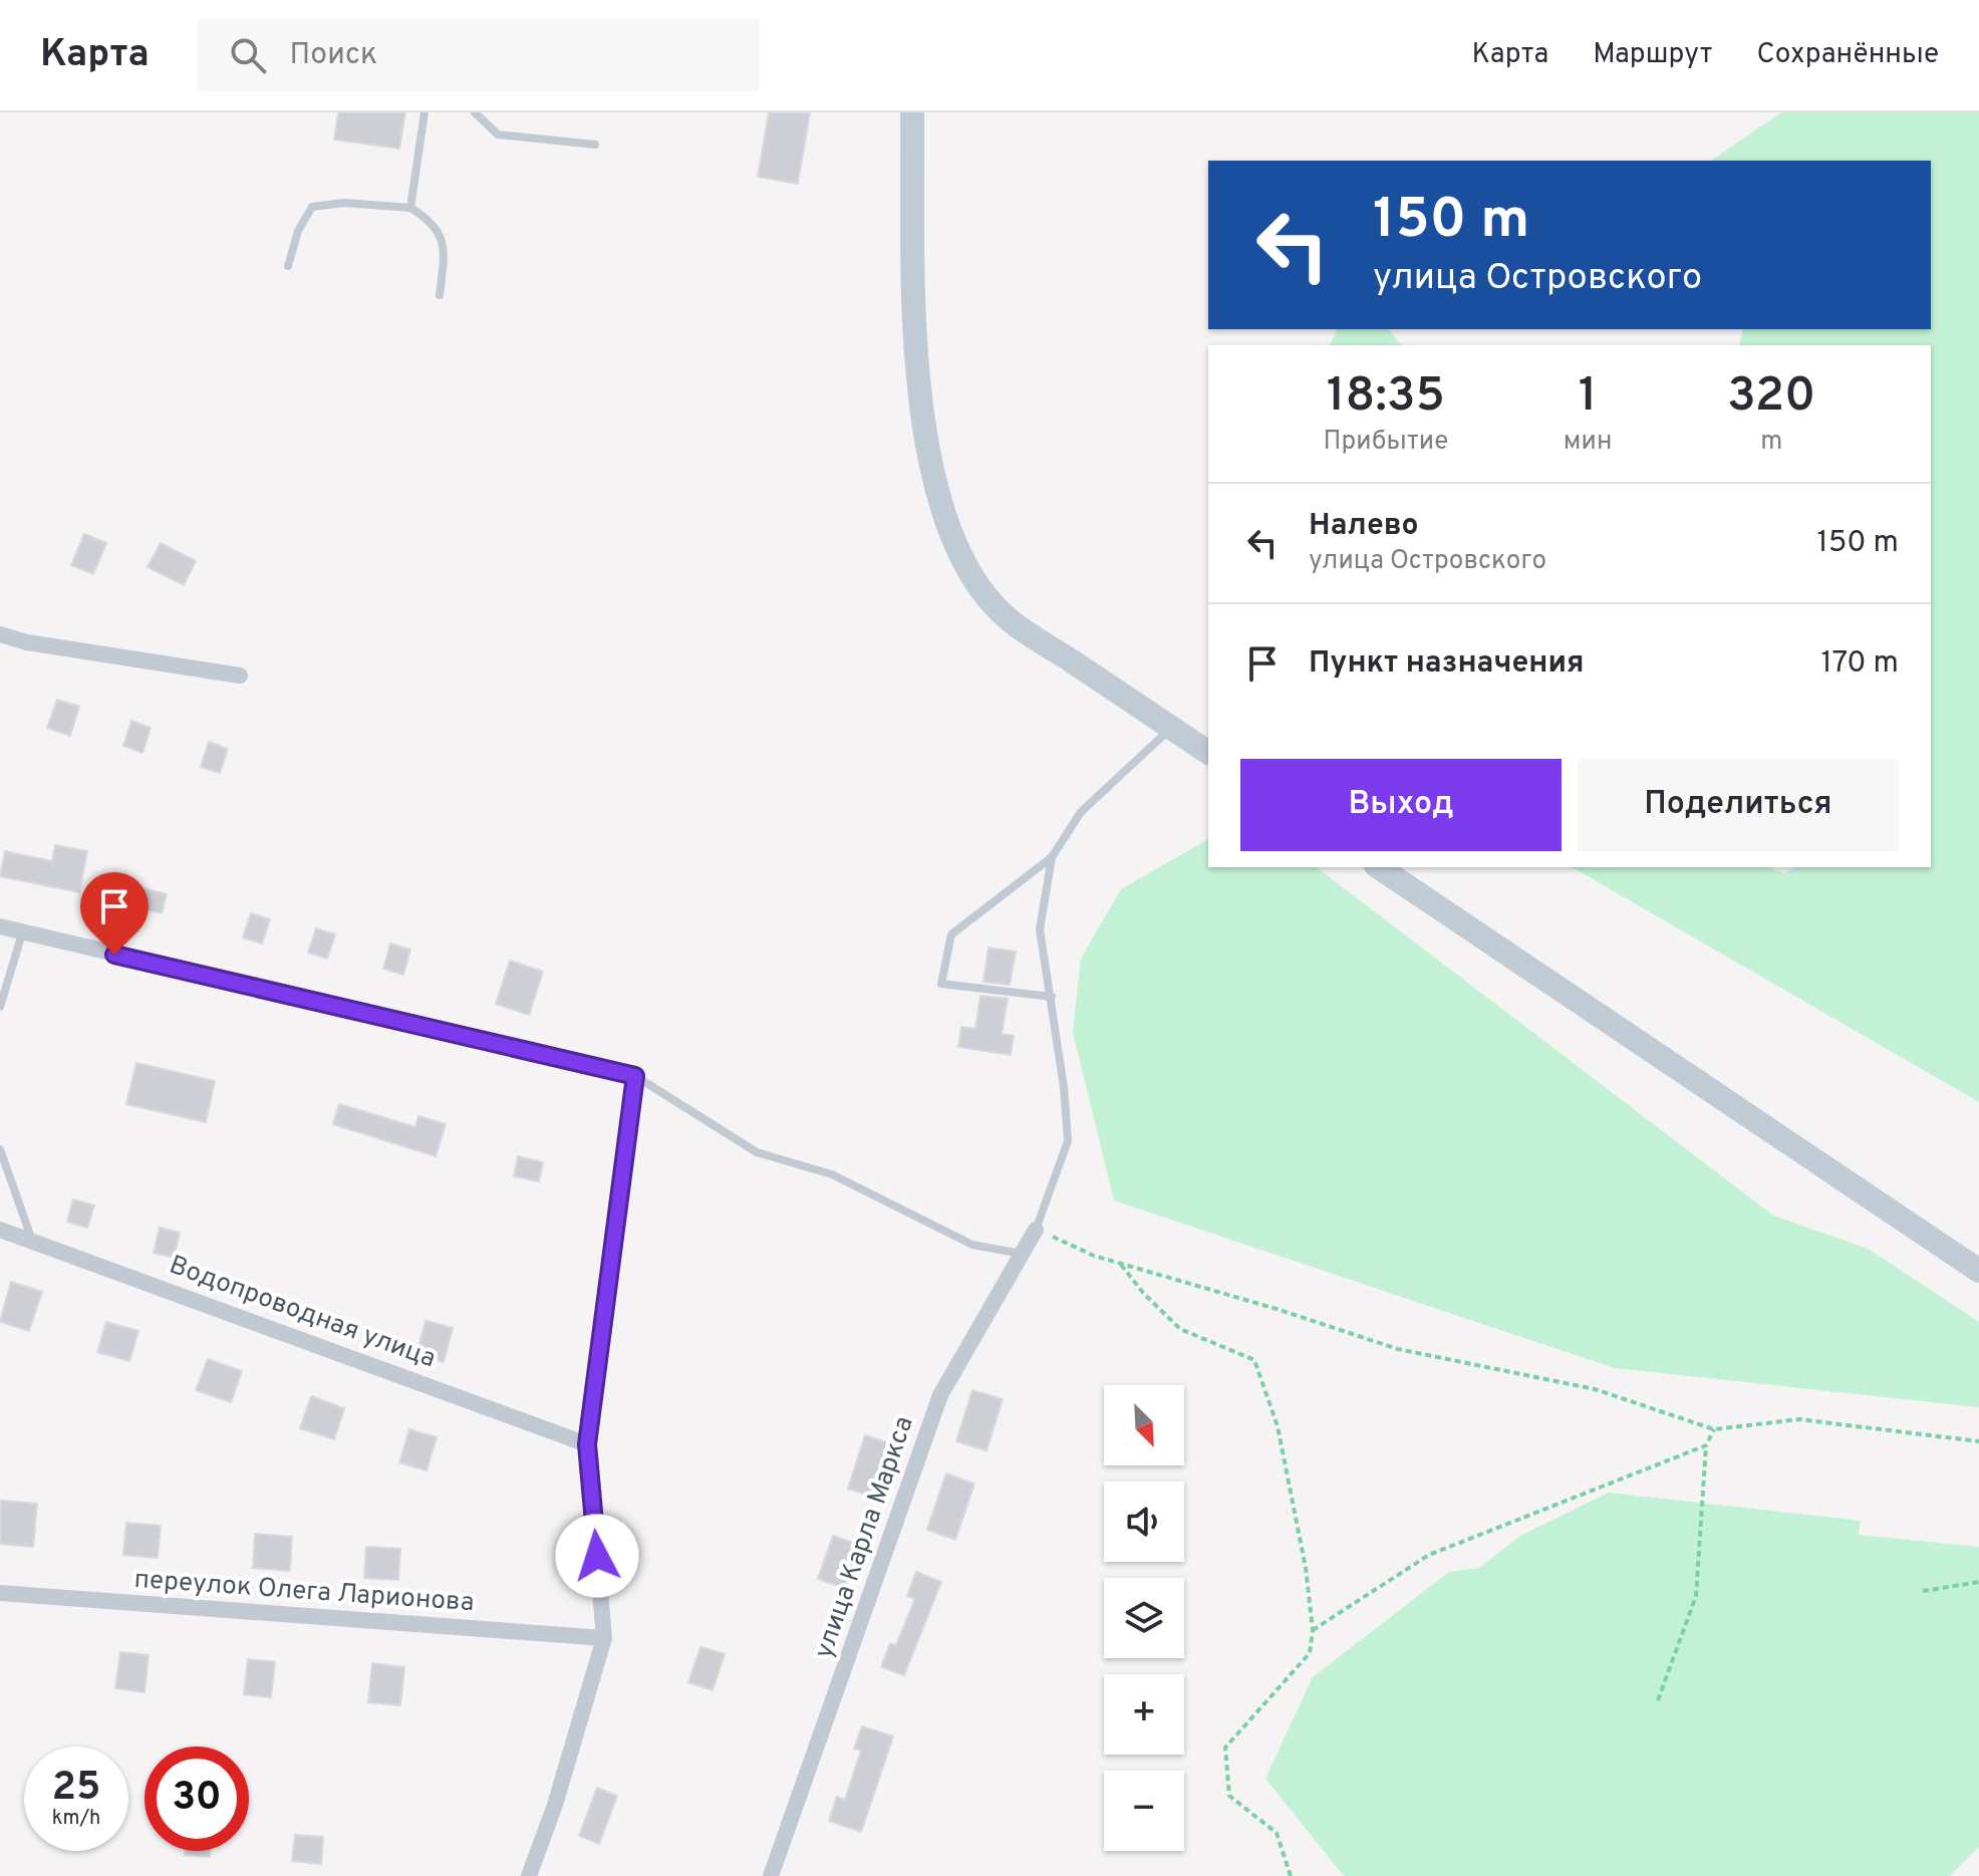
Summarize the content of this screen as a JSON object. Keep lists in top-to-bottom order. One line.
{"streets":{"street":["Водопроводная улица","улица Карла Маркса","переулок Олега Ларионова"]},"north":"bottom right","page":{"header":"Карта","search":"Поиск","nav":["Карта","Маршрут","Сохранённые"],"turn":["150 m","улица Островского"],"eta":["18:35","Прибытие","1","мин","320","m"],"list":[{"name":"Налево","note":"улица Островского","value":"150 m"},{"name":"Пункт назначения","value":"170 m"}],"buttons":["Выход","Поделиться"],"map_buttons":["+","−"],"speed":"25 km/h","limit":"30"}}
